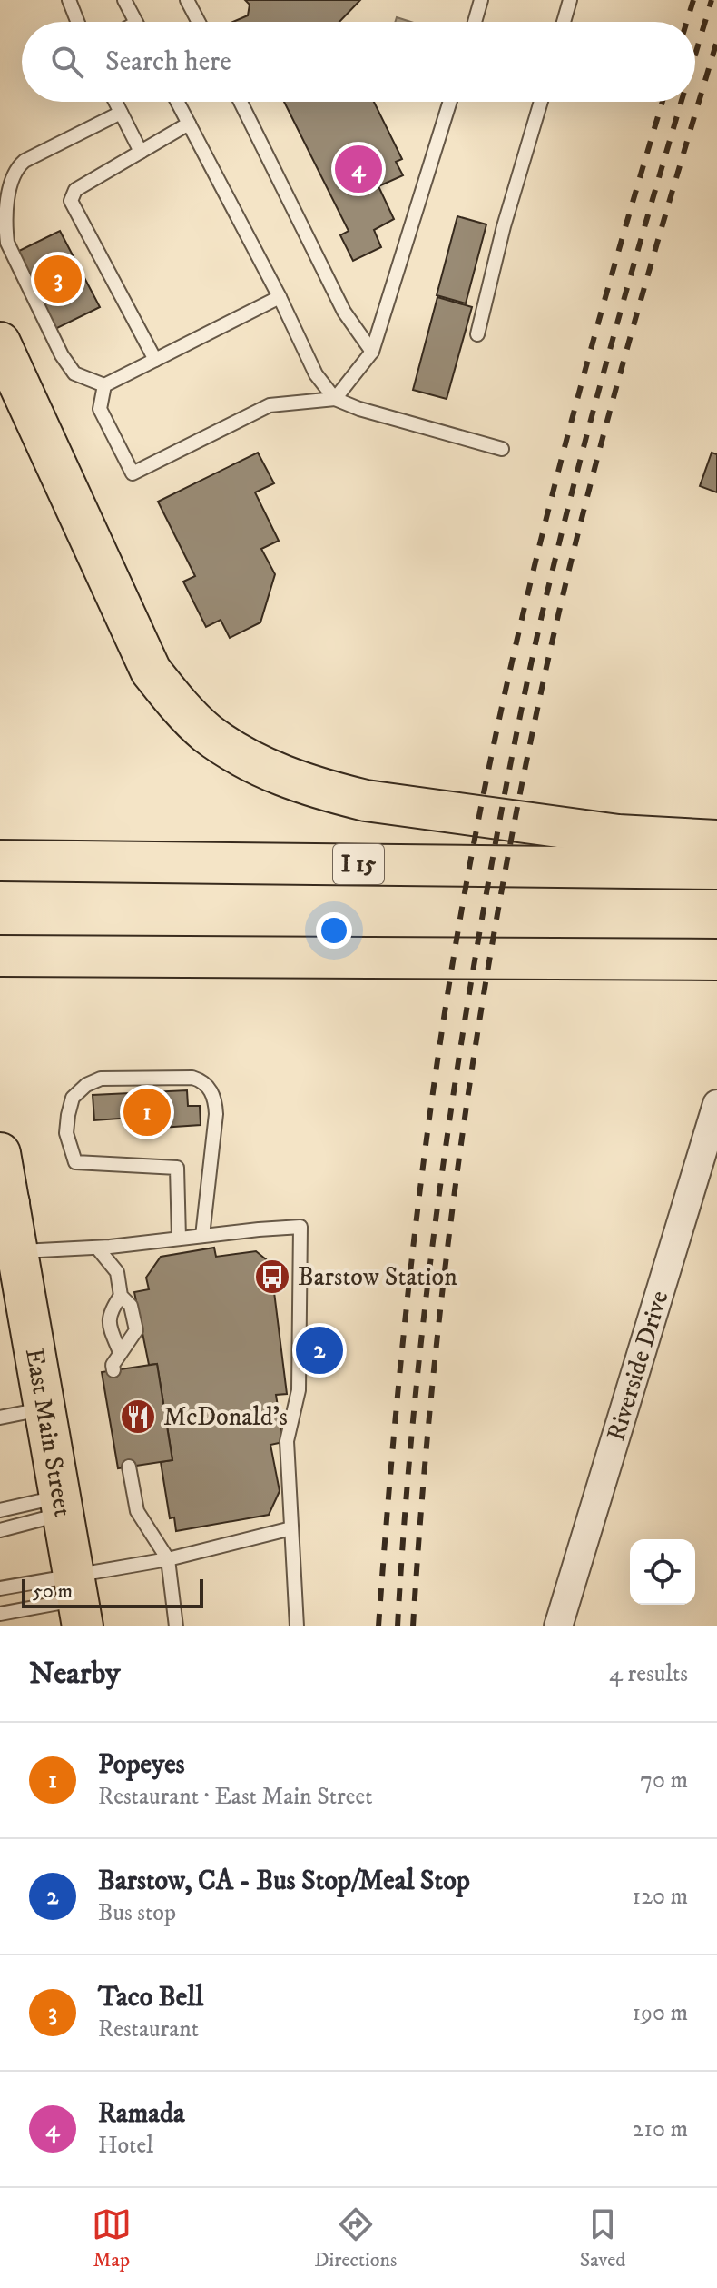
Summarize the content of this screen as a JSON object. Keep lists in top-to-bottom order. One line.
{"streets":{"main road":["I 15","East Main Street"],"street":["Riverside Drive"]},"places":{"bus stop":["Barstow Station"],"restaurant":["McDonald's"]},"scale_bar":"50 m","page":{"search":"Search here","pins":["4","3","1","2"],"scale":"50 m","heading":["Nearby","4 results"],"list":[{"mark":"1","name":"Popeyes","note":"Restaurant · East Main Street","value":"70 m"},{"mark":"2","name":"Barstow, CA - Bus Stop/Meal Stop","note":"Bus stop","value":"120 m"},{"mark":"3","name":"Taco Bell","note":"Restaurant","value":"190 m"},{"mark":"4","name":"Ramada","note":"Hotel","value":"210 m"}],"nav":["Map","Directions","Saved"]}}
